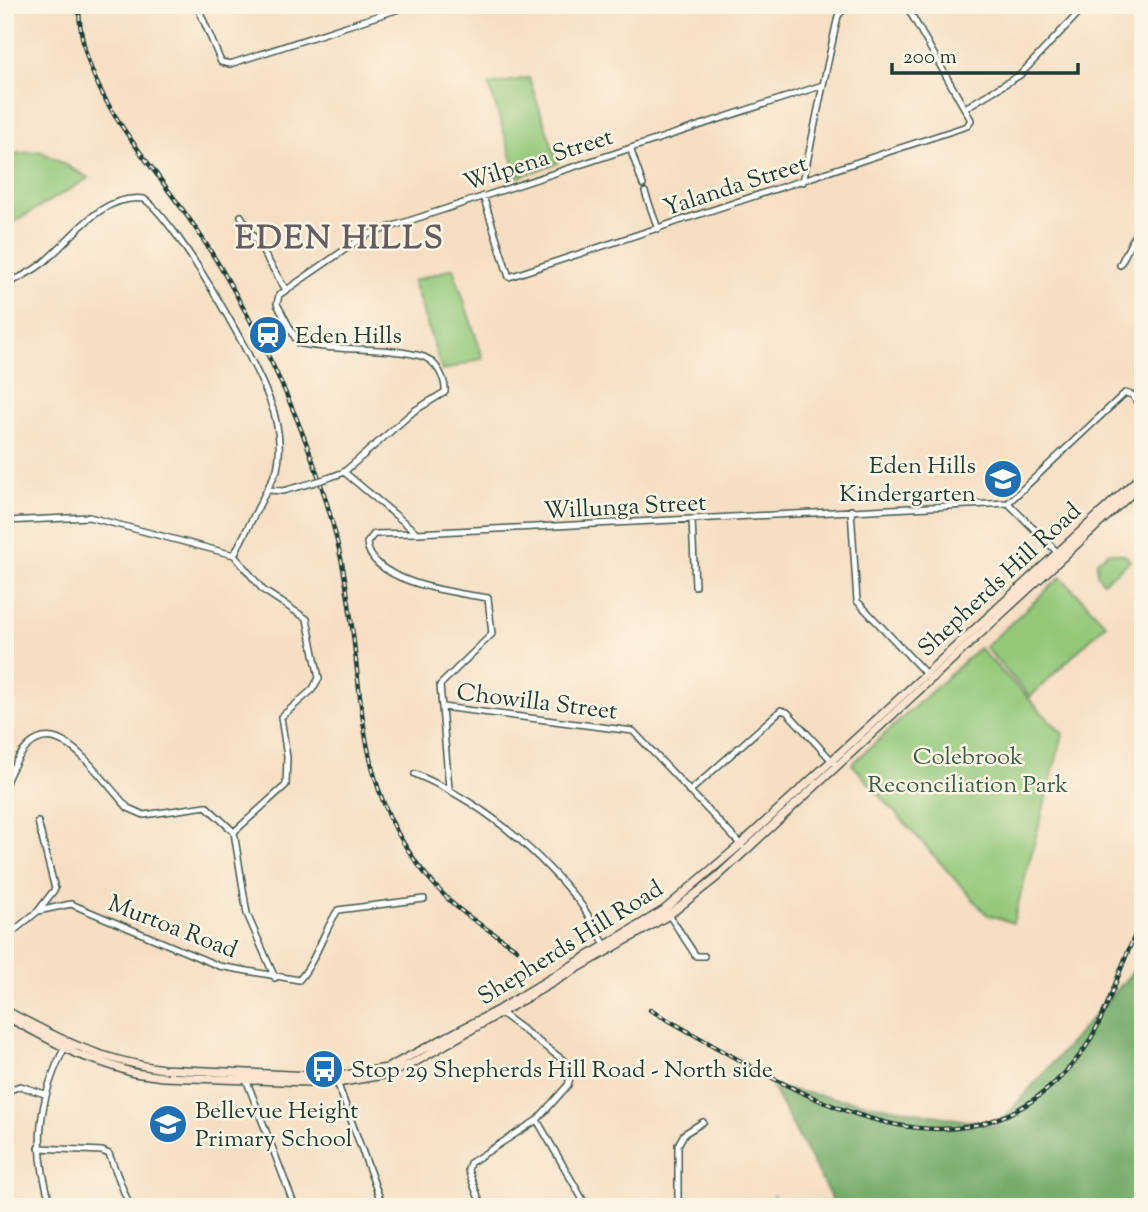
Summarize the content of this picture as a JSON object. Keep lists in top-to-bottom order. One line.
{"streets":{"main road":["Shepherds Hill Road"],"street":["Wilpena Street","Yalanda Street","Willunga Street","Chowilla Street","Murtoa Road"]},"crossings":[["Wilpena Street","Yalanda Street"],["Willunga Street","Chowilla Street"],["Shepherds Hill Road","Chowilla Street"]],"districts":["EDEN HILLS"],"parks":["Colebrook Reconciliation Park"],"places":{"station":["Eden Hills"],"school or university":["Eden Hills Kindergarten","Bellevue Height Primary School"],"bus stop":["Stop 29 Shepherds Hill Road - North side"]},"scale_bar":"200 m"}
